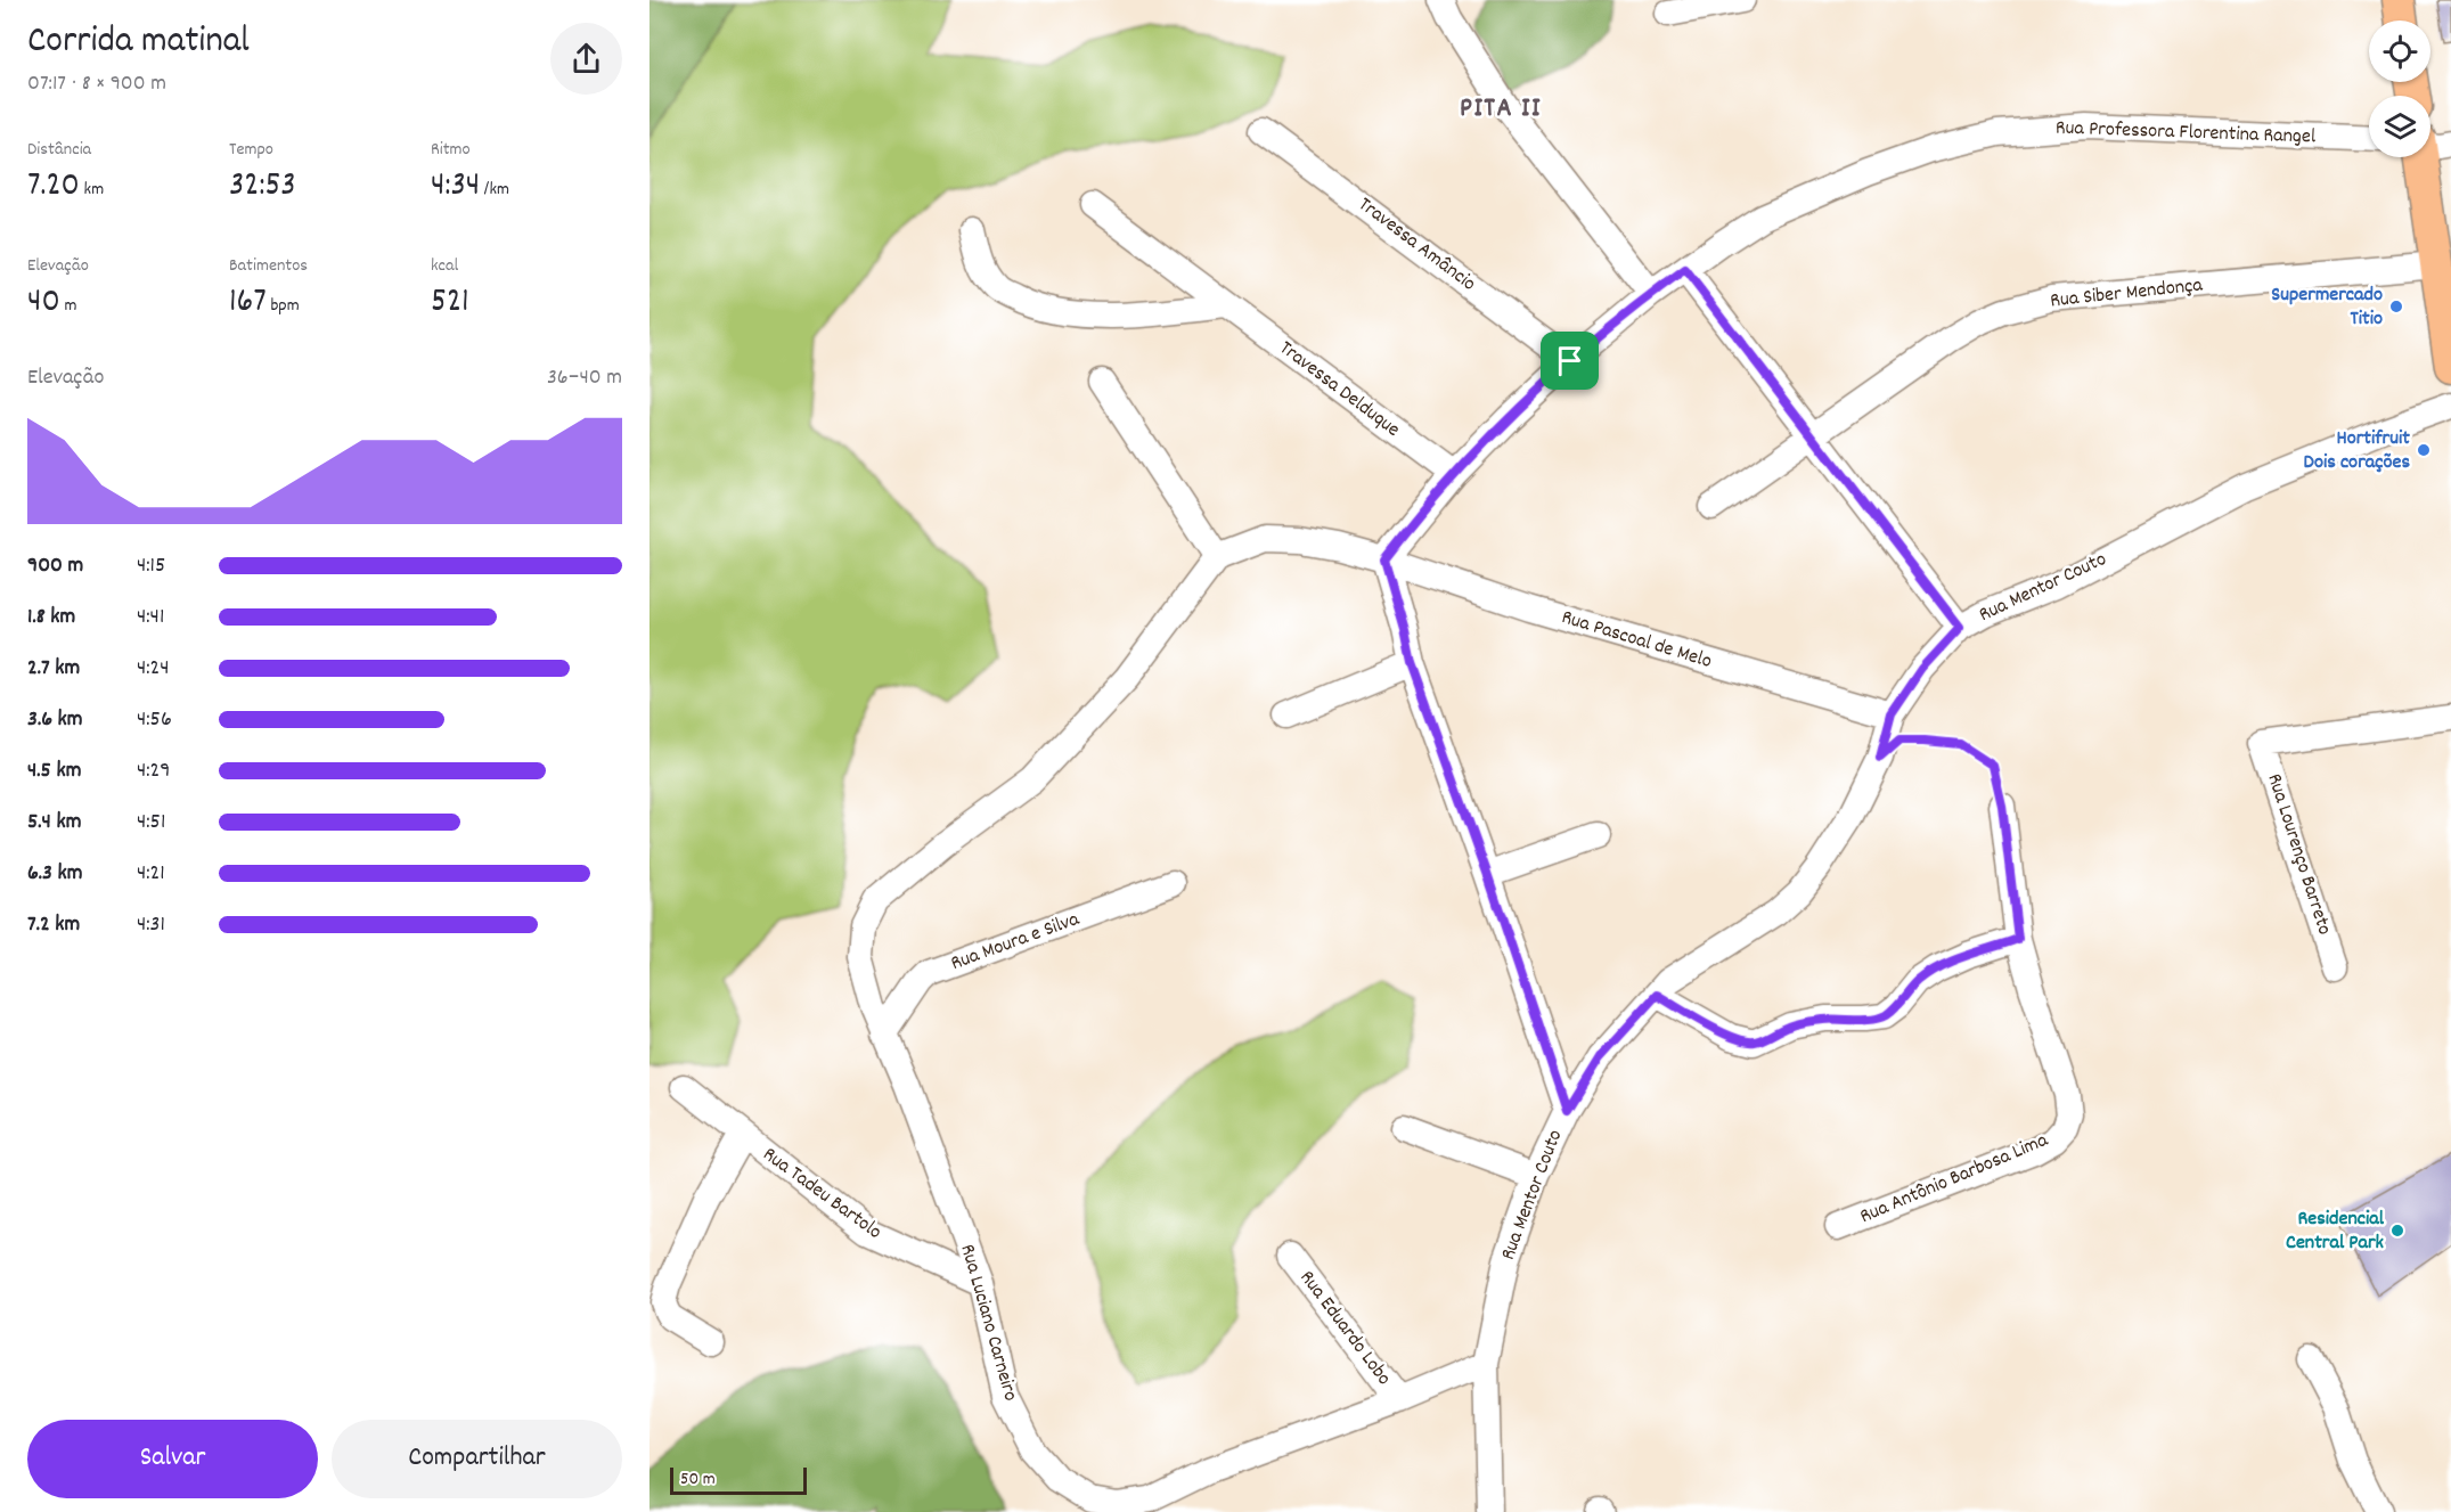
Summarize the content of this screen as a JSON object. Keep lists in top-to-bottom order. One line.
{"streets":{"street":["Rua Professora Florentina Rangel","Travessa Amâncio","Rua Siber Mendonça","Travessa Delduque","Rua Mentor Couto","Rua Pascoal de Melo","Rua Lourenço Barreto","Rua Moura e Silva","Rua Antônio Barbosa Lima","Rua Tadeu Bartolo","Rua Luciano Carneiro","Rua Eduardo Lobo"]},"crossings":[["Rua Professora Florentina Rangel","Travessa Amâncio"],["Rua Professora Florentina Rangel","Travessa Delduque"],["Rua Professora Florentina Rangel","Rua Pascoal de Melo"],["Rua Mentor Couto","Rua Pascoal de Melo"],["Rua Mentor Couto","Rua Luciano Carneiro"],["Rua Moura e Silva","Rua Luciano Carneiro"],["Rua Tadeu Bartolo","Rua Luciano Carneiro"],["Rua Luciano Carneiro","Rua Eduardo Lobo"]],"districts":["PITA II"],"places":["Supermercado Titio","Hortifruit Dois corações","Residencial Central Park"],"scale_bar":"50 m","page":{"heading":["Corrida matinal","07:17 · 8 × 900 m"],"stats":[["Distância","7.20 km"],["Tempo","32:53"],["Ritmo","4:34 /km"],["Elevação","40 m"],["Batimentos","167 bpm"],["kcal","521"]],"chart":["Elevação","36–40 m"],"list":[{"name":"900 m","note":"4:15"},{"name":"1.8 km","note":"4:41"},{"name":"2.7 km","note":"4:24"},{"name":"3.6 km","note":"4:56"},{"name":"4.5 km","note":"4:29"},{"name":"5.4 km","note":"4:51"},{"name":"6.3 km","note":"4:21"},{"name":"7.2 km","note":"4:31"}],"buttons":["Salvar","Compartilhar"],"scale":"50 m"}}
